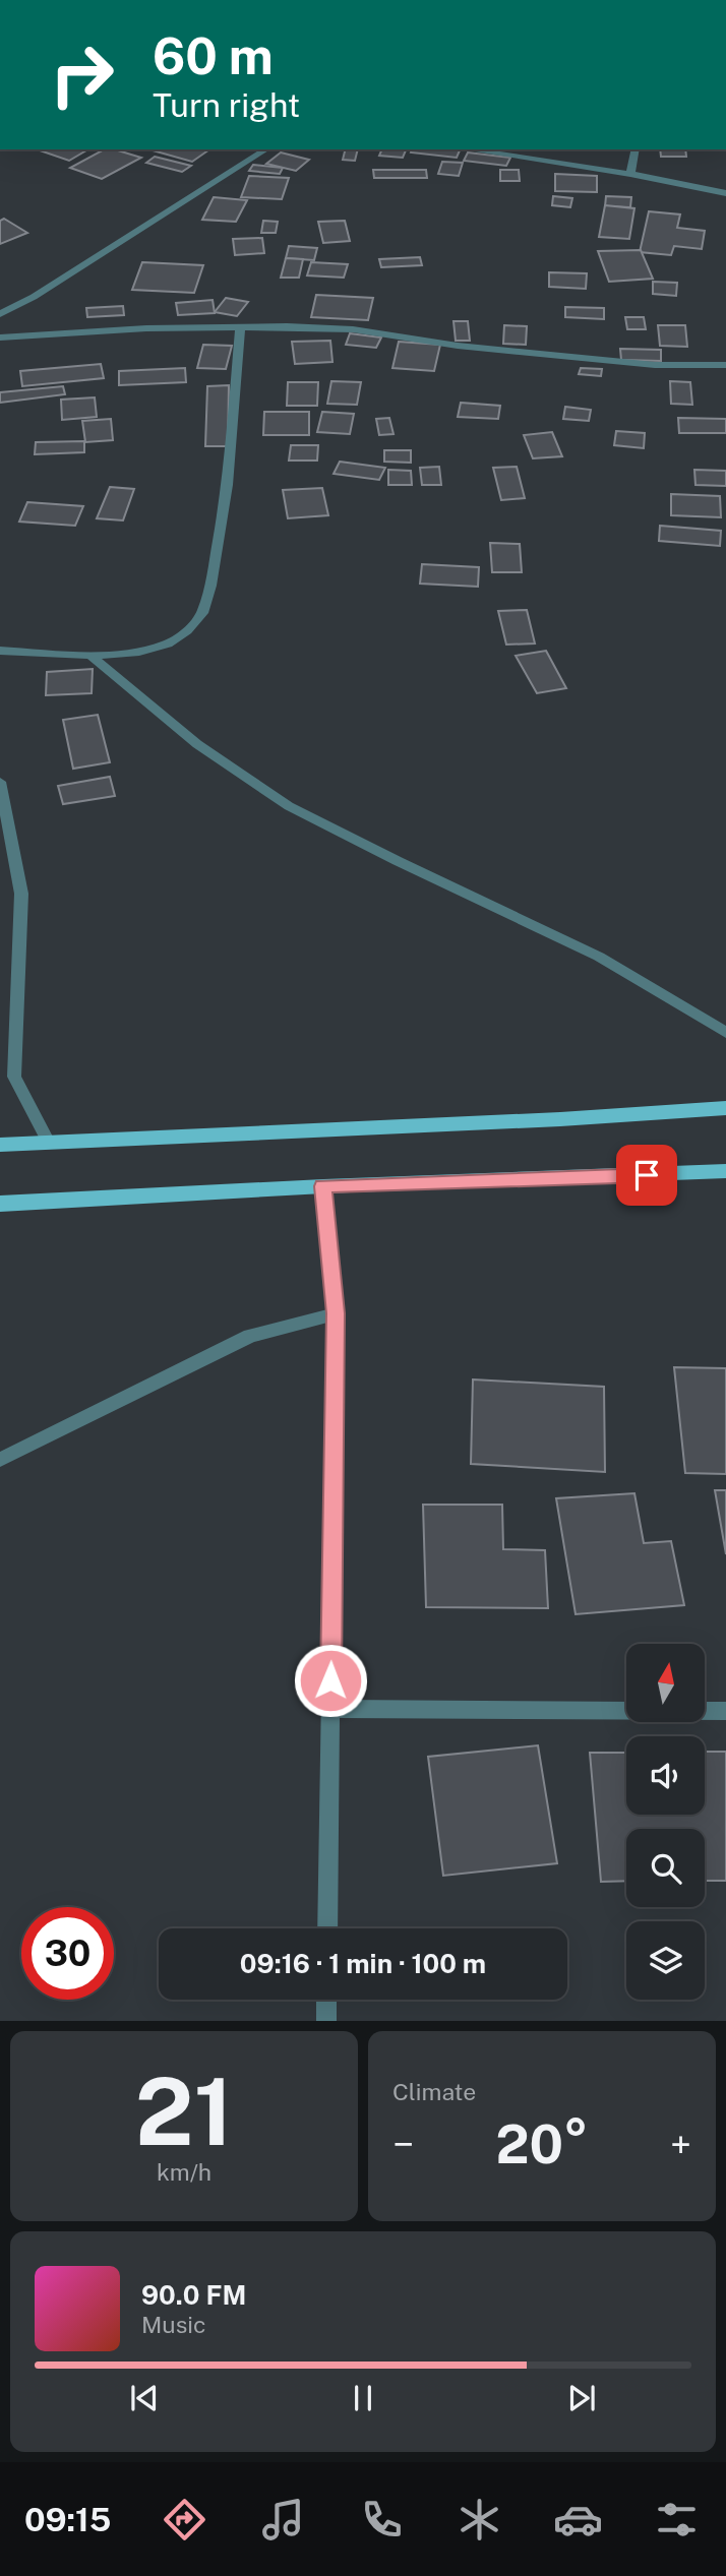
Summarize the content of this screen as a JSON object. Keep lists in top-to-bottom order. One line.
{"north":"top","page":{"turn":["60 m","Turn right"],"limit":"30","trip":"09:16 · 1 min · 100 m","tile":[["21","km/h"],"Climate"],"heat":["−","20°","+"],"song":["90.0 FM","Music"],"tabs":"09:15"}}
